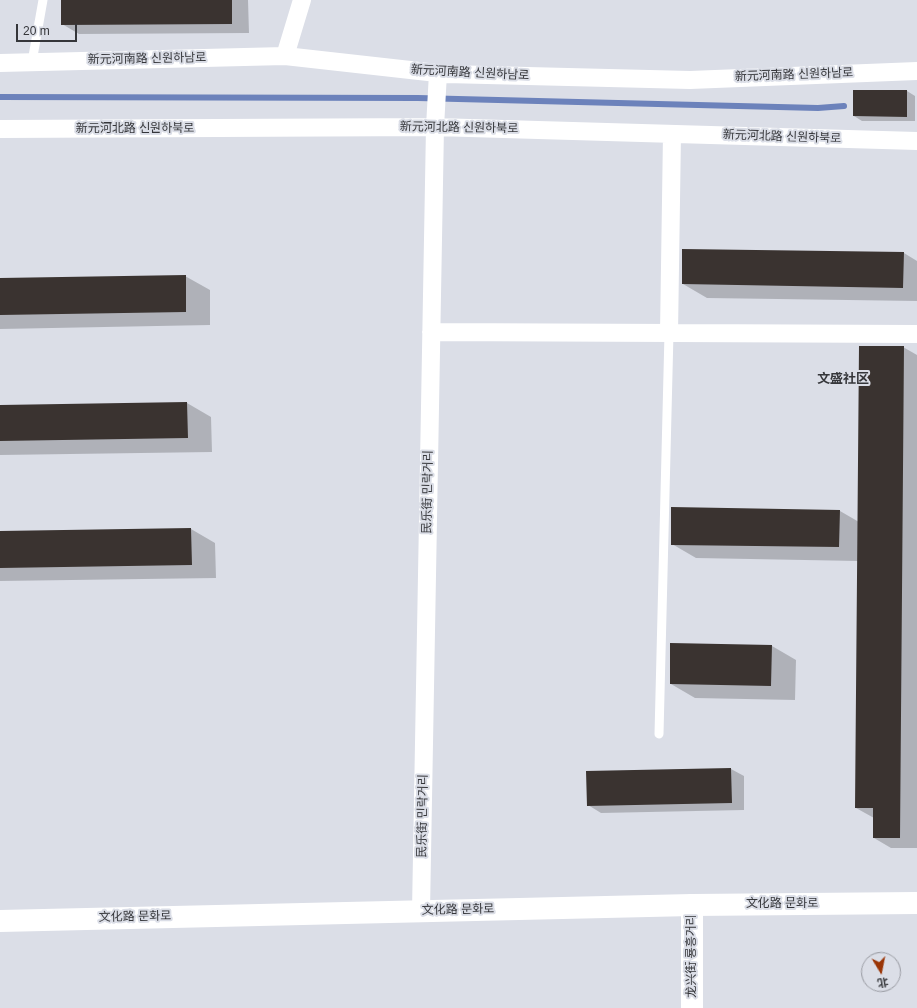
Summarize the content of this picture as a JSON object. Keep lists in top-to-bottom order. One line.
{"streets":{"main road":["文化路 문화로","龙兴街 룡흥거리"],"street":["新元河南路 신원하남로","新元河北路 신원하북로","民乐街 민락거리"]},"crossings":[["新元河南路 신원하남로","民乐街 민락거리"],["新元河北路 신원하북로","民乐街 민락거리"],["民乐街 민락거리","文化路 문화로"],["文化路 문화로","龙兴街 룡흥거리"]],"districts":["文盛社区"],"scale_bar":"20 m","north":"bottom"}
